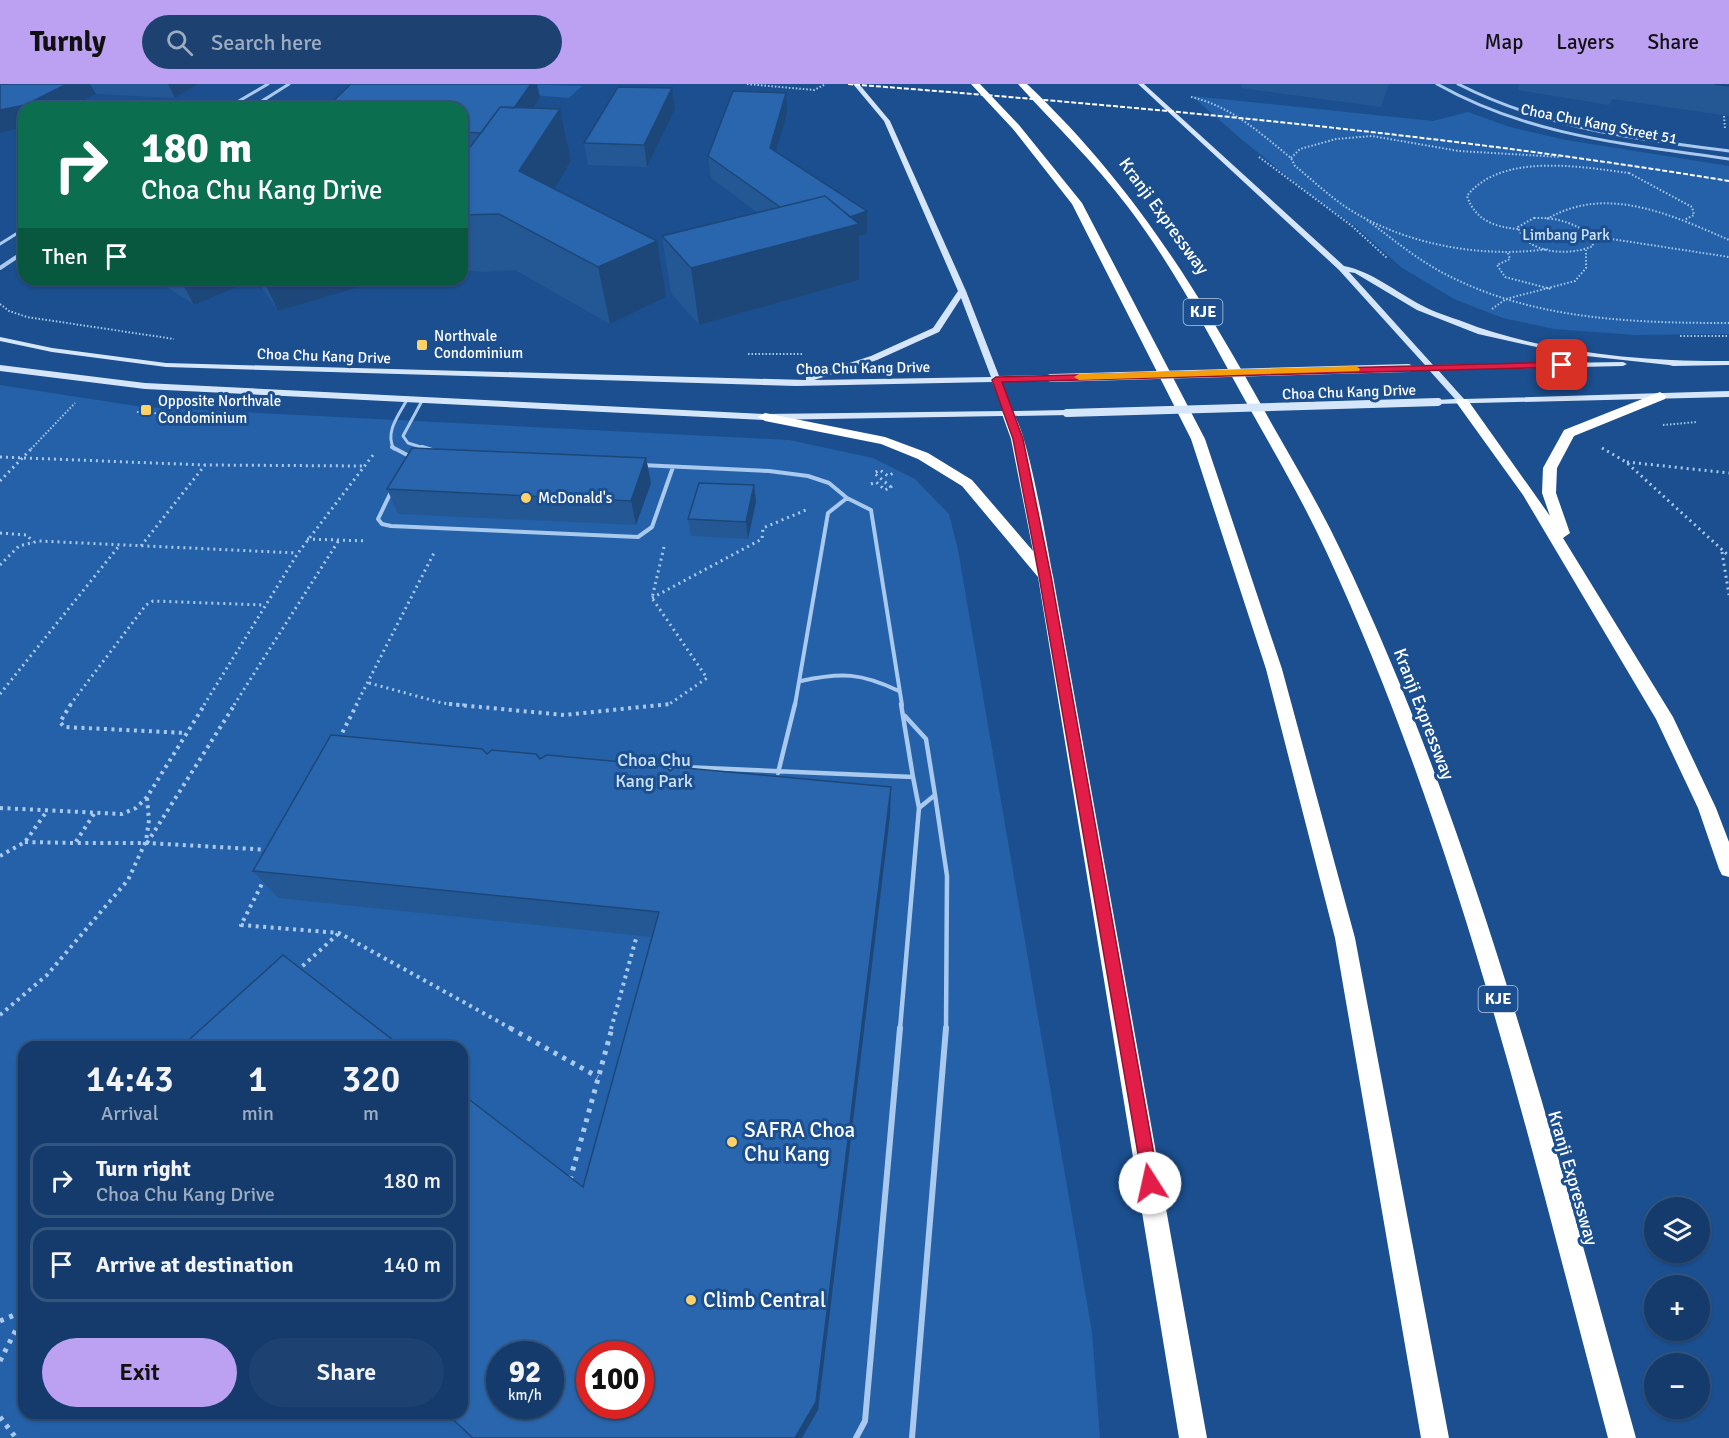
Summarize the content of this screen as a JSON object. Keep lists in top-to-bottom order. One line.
{"streets":{"highway":["Kranji Expressway","KJE"],"main road":["Choa Chu Kang Drive"],"street":["Choa Chu Kang Street 51"]},"parks":["Limbang Park","Choa Chu Kang Park"],"places":{"transit":["Northvale Condominium","Opposite Northvale Condominium"],"other":["McDonald's","SAFRA Choa Chu Kang","Climb Central"]},"page":{"header":"Turnly","search":"Search here","nav":["Map","Layers","Share"],"turn":["180 m","Choa Chu Kang Drive"],"then":"Then","eta":["14:43","Arrival","1","min","320","m"],"list":[{"name":"Turn right","note":"Choa Chu Kang Drive","value":"180 m"},{"name":"Arrive at destination","value":"140 m"}],"map_buttons":["+","−"],"buttons":["Exit","Share"],"speed":"92 km/h","limit":"100"}}
